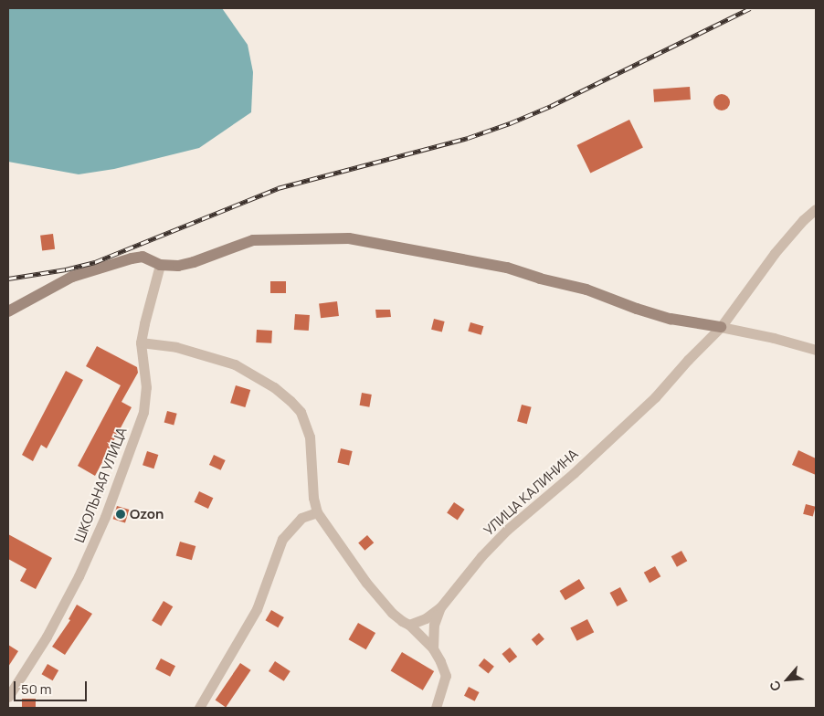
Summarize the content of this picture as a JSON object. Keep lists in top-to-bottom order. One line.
{"streets":{"street":["ШКОЛЬНАЯ УЛИЦА","УЛИЦА КАЛИНИНА"]},"places":["Ozon"],"scale_bar":"50 m","north":"bottom left"}
